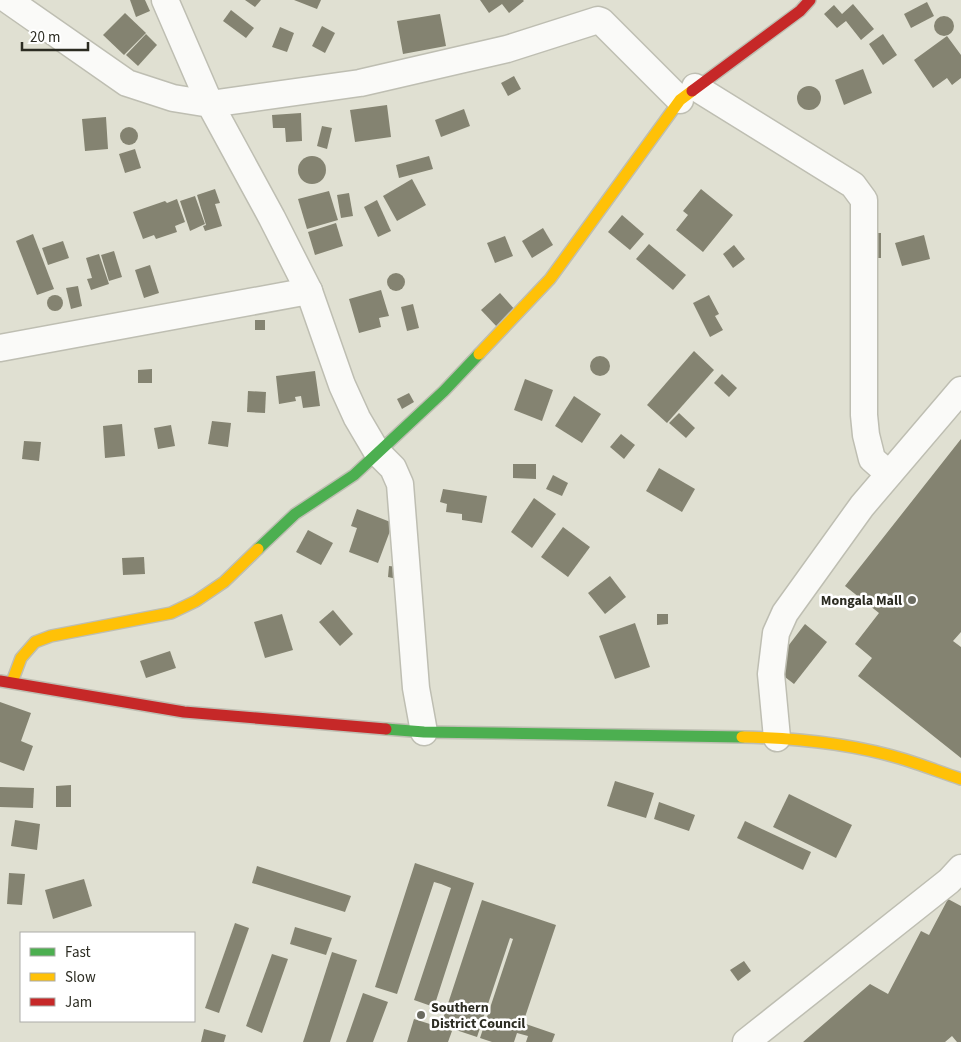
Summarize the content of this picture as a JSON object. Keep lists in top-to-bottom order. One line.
{"places":["Mongala Mall","Southern District Council"],"legend":["Fast","Slow","Jam"],"scale_bar":"20 m"}
